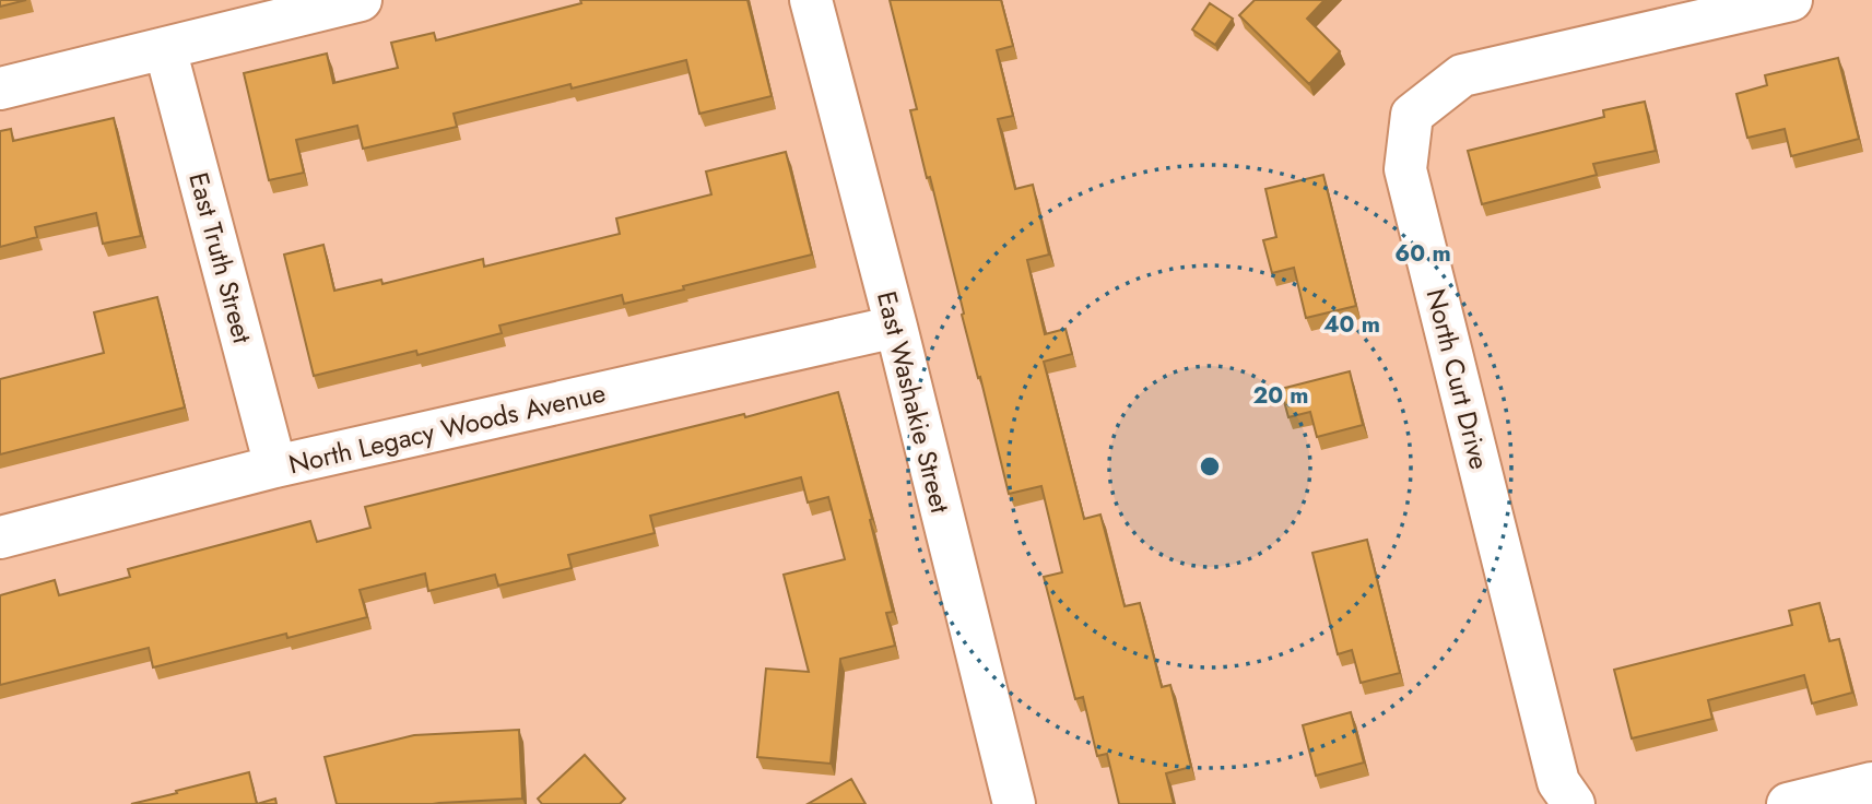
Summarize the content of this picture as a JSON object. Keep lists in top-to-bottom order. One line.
{"streets":{"street":["East Truth Street","North Curt Drive","East Washakie Street","North Legacy Woods Avenue"]},"crossings":[["East Truth Street","North Legacy Woods Avenue"],["East Washakie Street","North Legacy Woods Avenue"]],"rings":["60 m","40 m","20 m"]}
